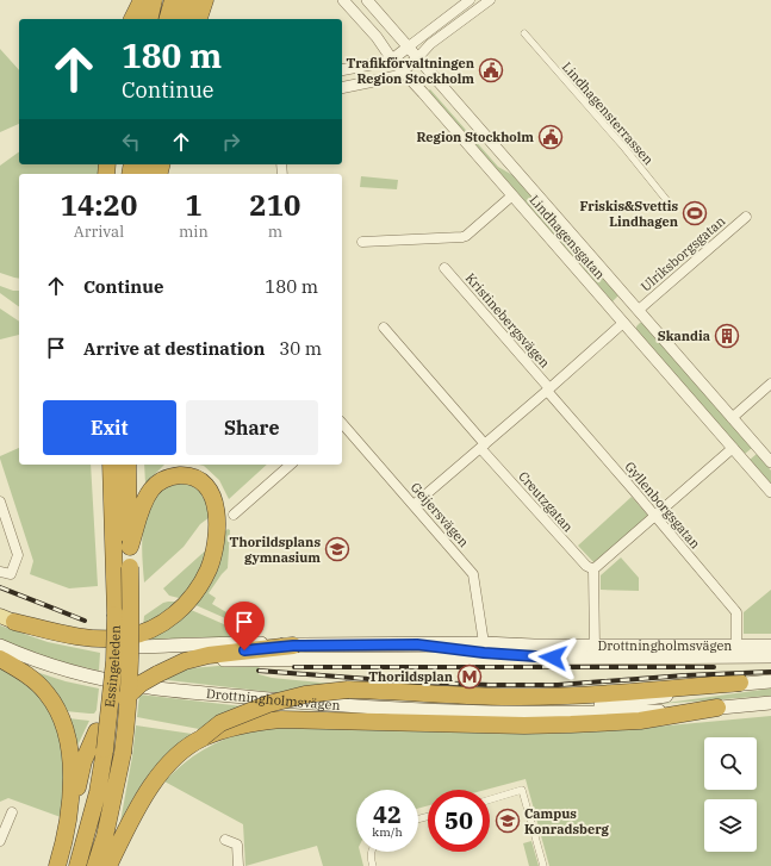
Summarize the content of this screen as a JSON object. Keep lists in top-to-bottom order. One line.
{"streets":{"highway":["Essingeleden"],"main road":["Drottningholmsvägen"],"street":["Lindhagensterrassen","Lindhagensgatan","Ulriksborgsgatan","Kristinebergsvägen","Creutzgatan","Gyllenborgsgatan","Geijersvägen"]},"crossings":[["Lindhagensgatan","Ulriksborgsgatan"],["Lindhagensgatan","Kristinebergsvägen"],["Kristinebergsvägen","Creutzgatan"],["Kristinebergsvägen","Gyllenborgsgatan"],["Kristinebergsvägen","Geijersvägen"],["Gyllenborgsgatan","Drottningholmsvägen"],["Geijersvägen","Drottningholmsvägen"]],"places":{"public building":["Trafikförvaltningen Region Stockholm","Region Stockholm"],"sports":["Friskis&Svettis Lindhagen"],"building":["Skandia"],"school or university":["Thorildsplans gymnasium","Campus Konradsberg"],"metro station":["Thorildsplan"]},"page":{"turn":["180 m","Continue"],"eta":["14:20","Arrival","1","min","210","m"],"list":[{"name":"Continue","value":"180 m"},{"name":"Arrive at destination","value":"30 m"}],"buttons":["Exit","Share"],"speed":"42 km/h","limit":"50"}}
